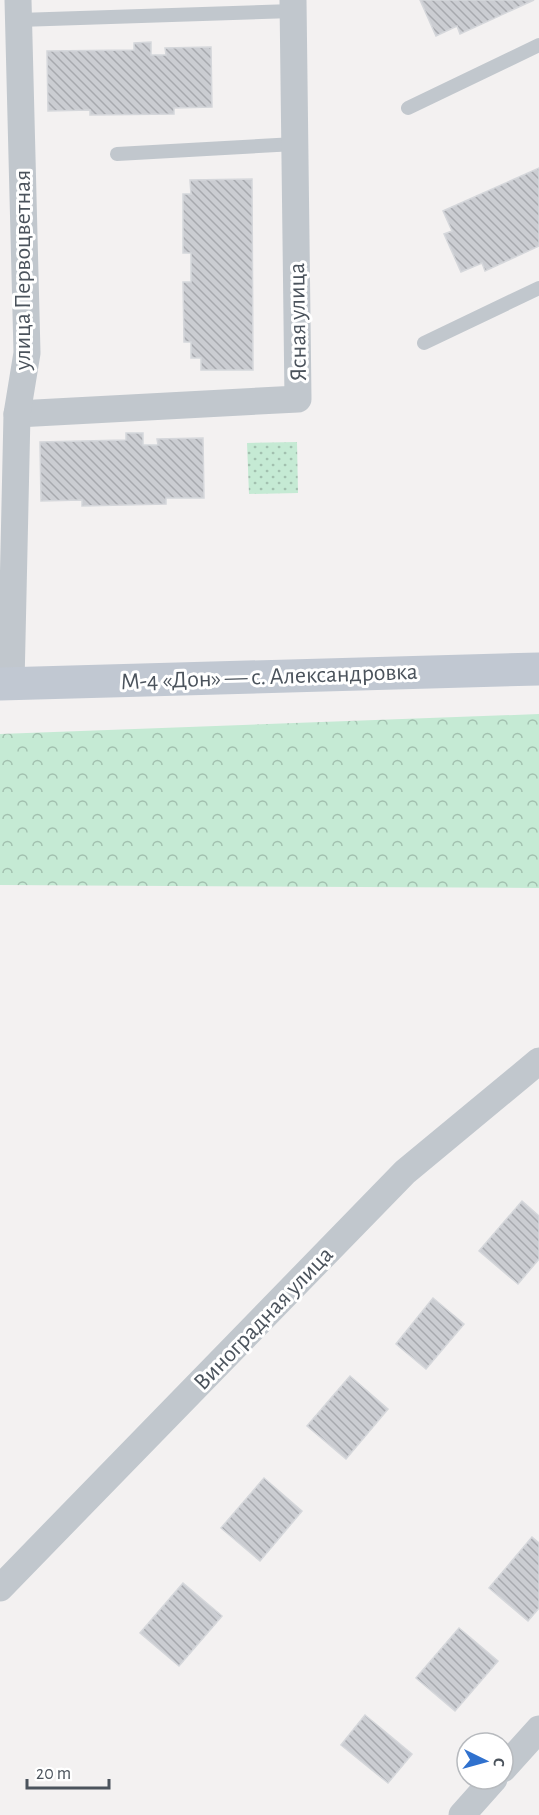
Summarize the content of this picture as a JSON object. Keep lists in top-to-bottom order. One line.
{"streets":{"main road":["М-4 «Дон» — с. Александровка"],"street":["улица Первоцветная","Ясная улица","Виноградная улица"]},"crossings":[["улица Первоцветная","Ясная улица"],["улица Первоцветная","М-4 «Дон» — с. Александровка"]],"scale_bar":"20 m","north":"right"}
